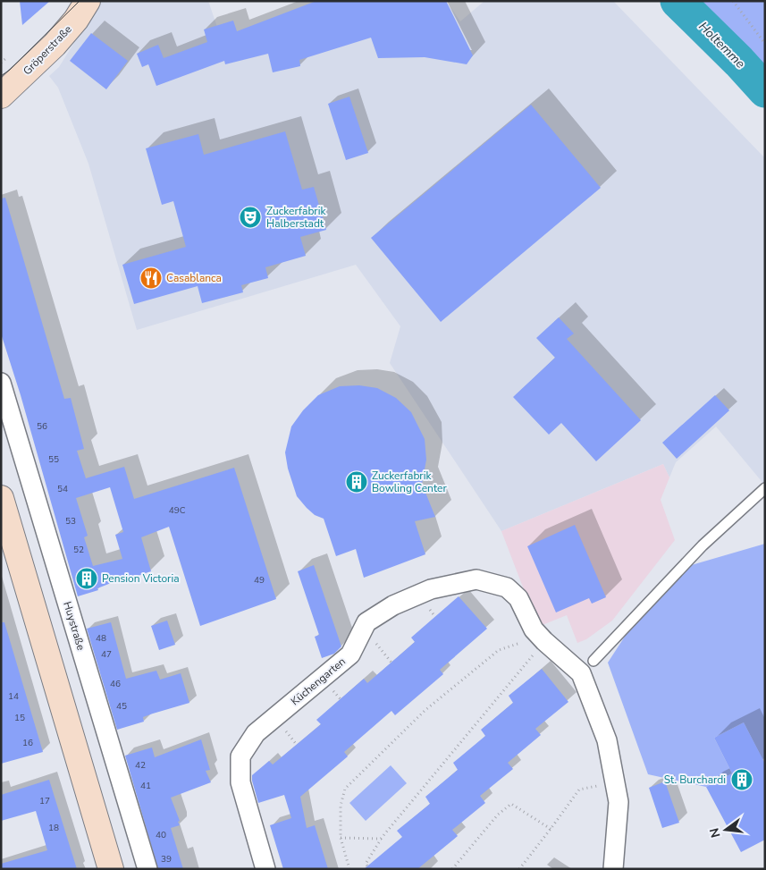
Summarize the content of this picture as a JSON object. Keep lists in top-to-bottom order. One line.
{"streets":{"main road":["Gröperstraße"],"street":["Huystraße","Küchengarten"]},"water":["Holtemme"],"places":{"theatre":["Zuckerfabrik Halberstadt"],"restaurant":["Casablanca"],"building":["Zuckerfabrik Bowling Center","Pension Victoria","St. Burchardi"]},"house_numbers":["56","55","54","49C","53","52","49","48","47","46","14","45","15","16","42","41","17","18","40","39"],"north":"left"}
